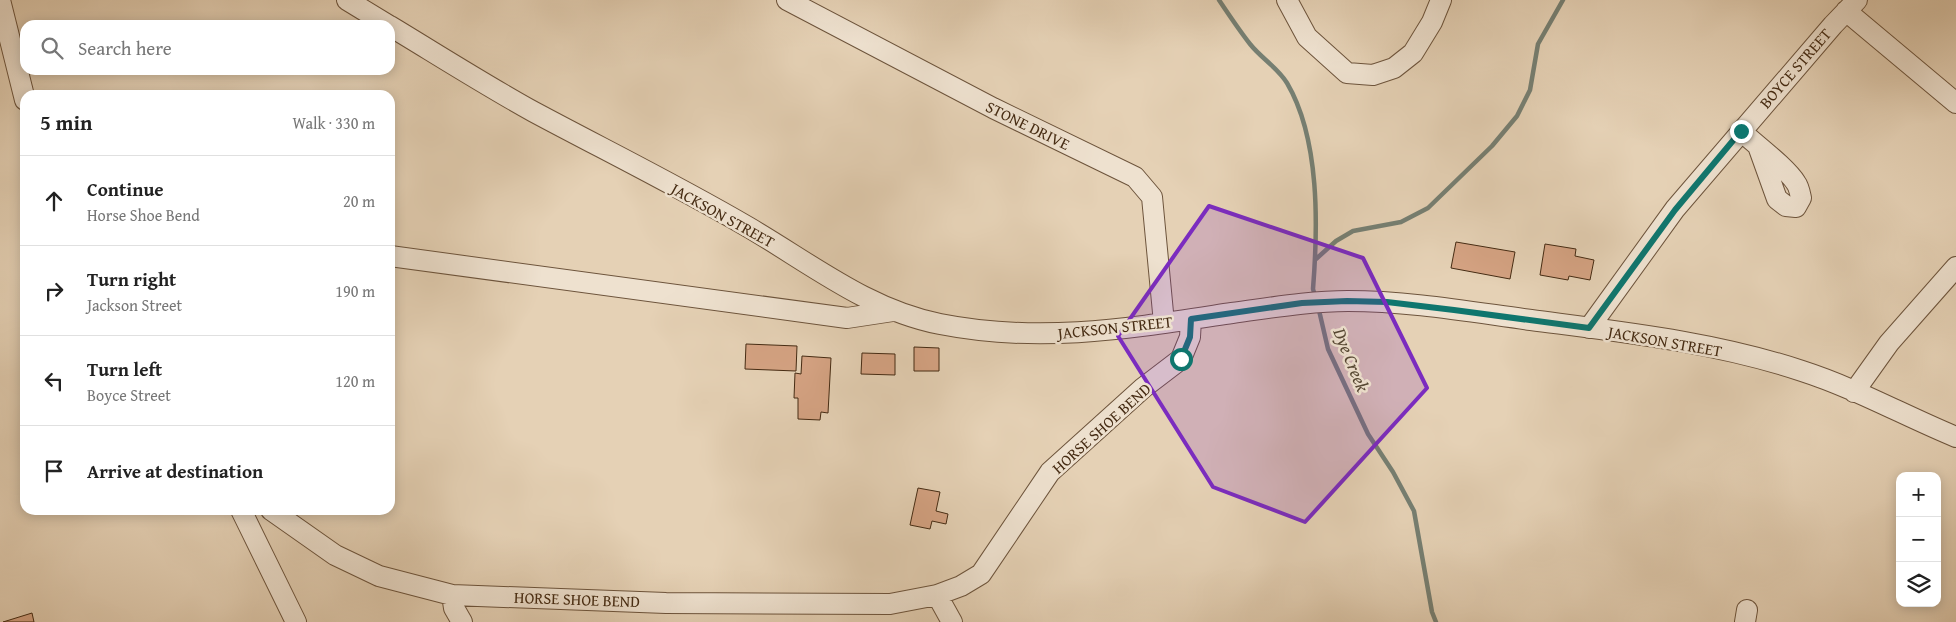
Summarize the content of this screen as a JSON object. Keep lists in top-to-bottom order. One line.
{"streets":{"street":["BOYCE STREET","STONE DRIVE","JACKSON STREET","HORSE SHOE BEND"]},"crossings":[["BOYCE STREET","JACKSON STREET"],["STONE DRIVE","JACKSON STREET"],["JACKSON STREET","HORSE SHOE BEND"]],"water":["Dye Creek"],"page":{"search":"Search here","heading":["5 min","Walk · 330 m"],"list":[["Continue","Horse Shoe Bend","20 m"],["Turn right","Jackson Street","190 m"],["Turn left","Boyce Street","120 m"],"Arrive at destination"],"map_buttons":["+","−"]}}
